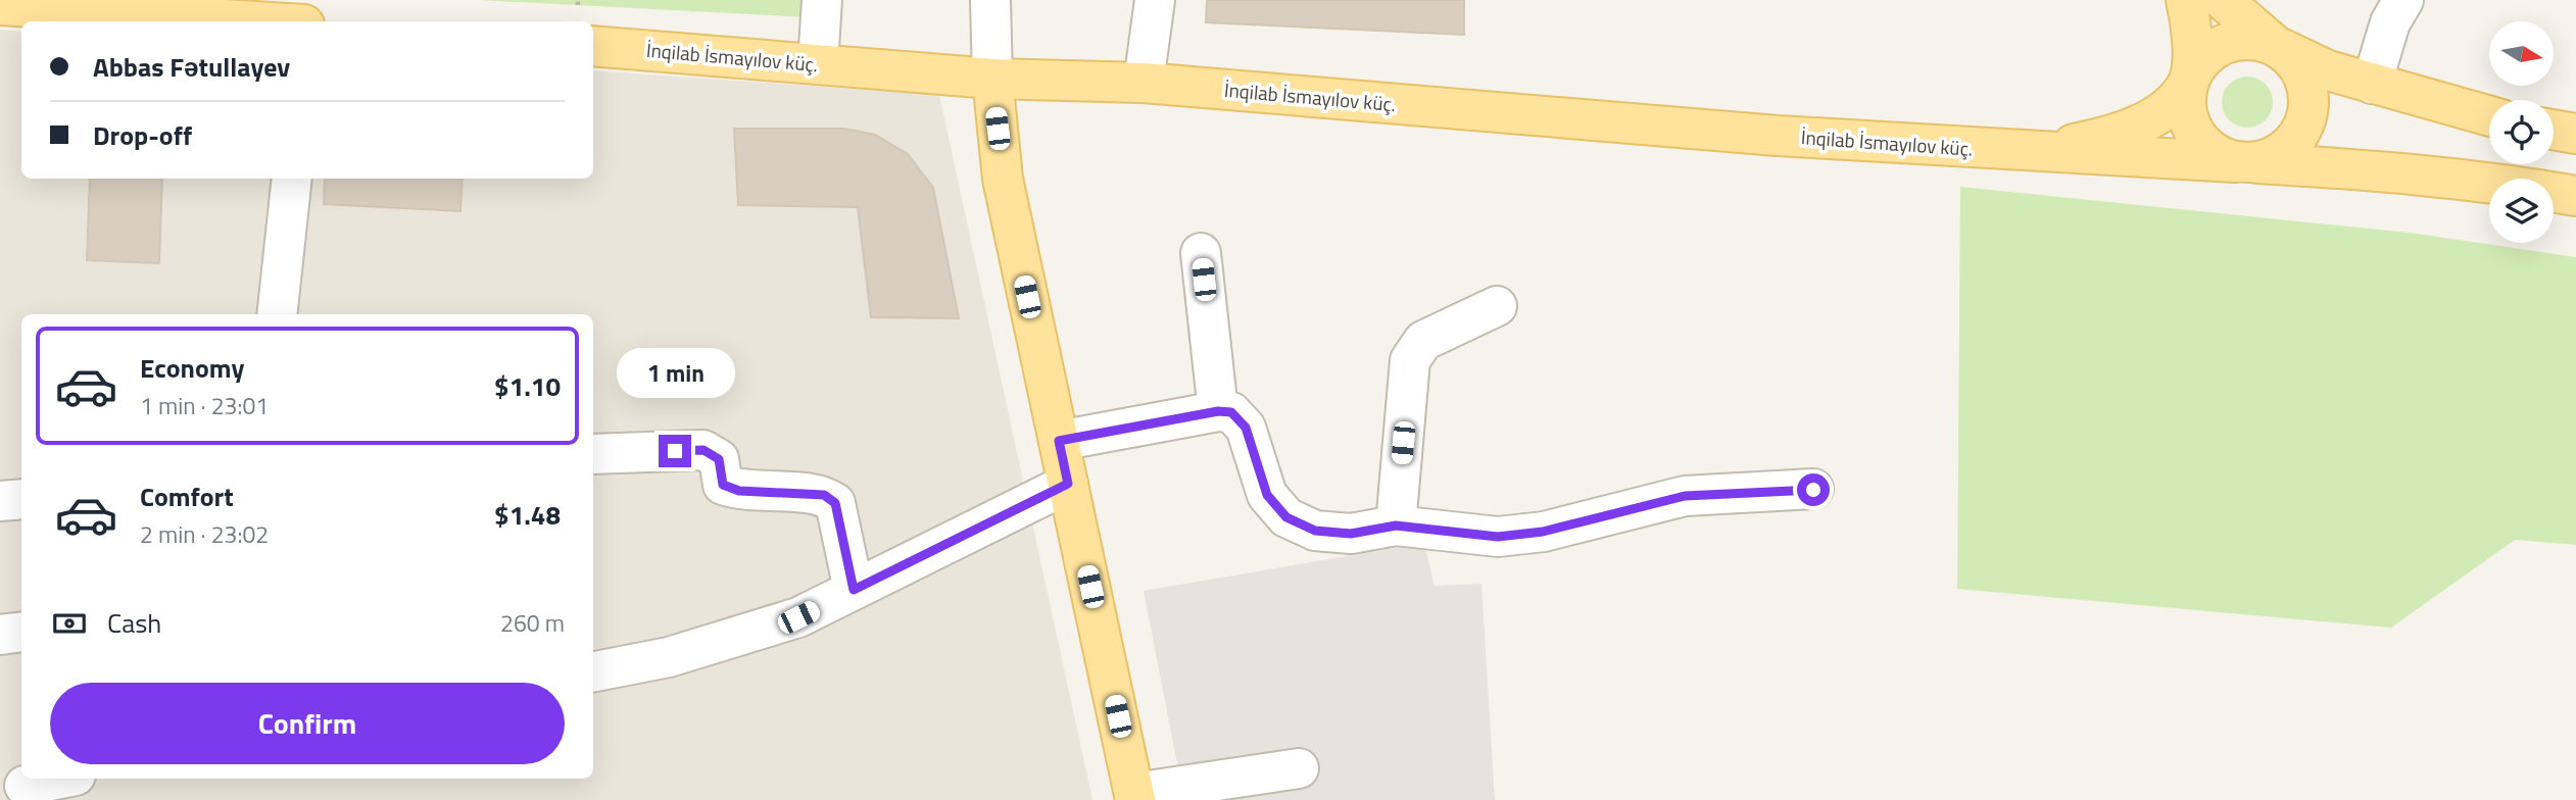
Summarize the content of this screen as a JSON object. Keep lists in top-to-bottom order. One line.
{"streets":{"main road":["İnqilab İsmayılov küç."]},"north":"right","page":{"banner":["Abbas Fətullayev","Drop-off"],"list":[{"name":"Economy","note":"1 min · 23:01","value":"$1.10"},{"name":"Comfort","note":"2 min · 23:02","value":"$1.48"}],"bubble":"1 min","pay":["Cash","260 m"],"buttons":"Confirm"}}
